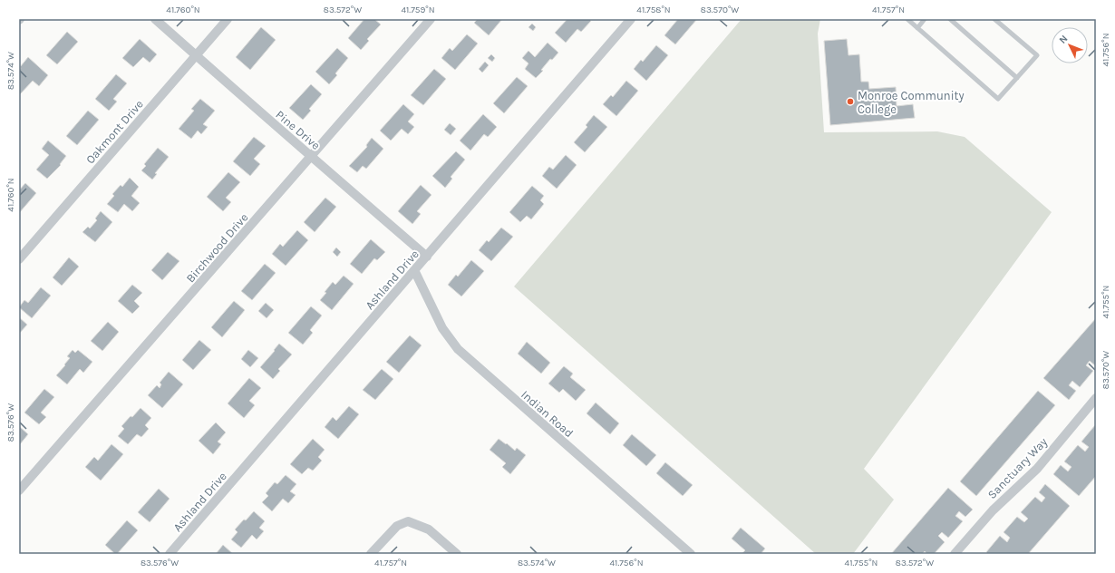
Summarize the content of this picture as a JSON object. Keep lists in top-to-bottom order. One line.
{"streets":{"street":["Pine Drive","Oakmont Drive","Birchwood Drive","Ashland Drive","Indian Road","Sanctuary Way"]},"crossings":[["Pine Drive","Oakmont Drive"],["Pine Drive","Birchwood Drive"],["Pine Drive","Ashland Drive"],["Ashland Drive","Indian Road"]],"places":["Monroe Community College"],"north":"top left","coordinates":["41.760°N","83.572°W","41.759°N","41.758°N","83.570°W","41.757°N","41.756°N","83.574°W","41.755°N","83.576°W"]}
